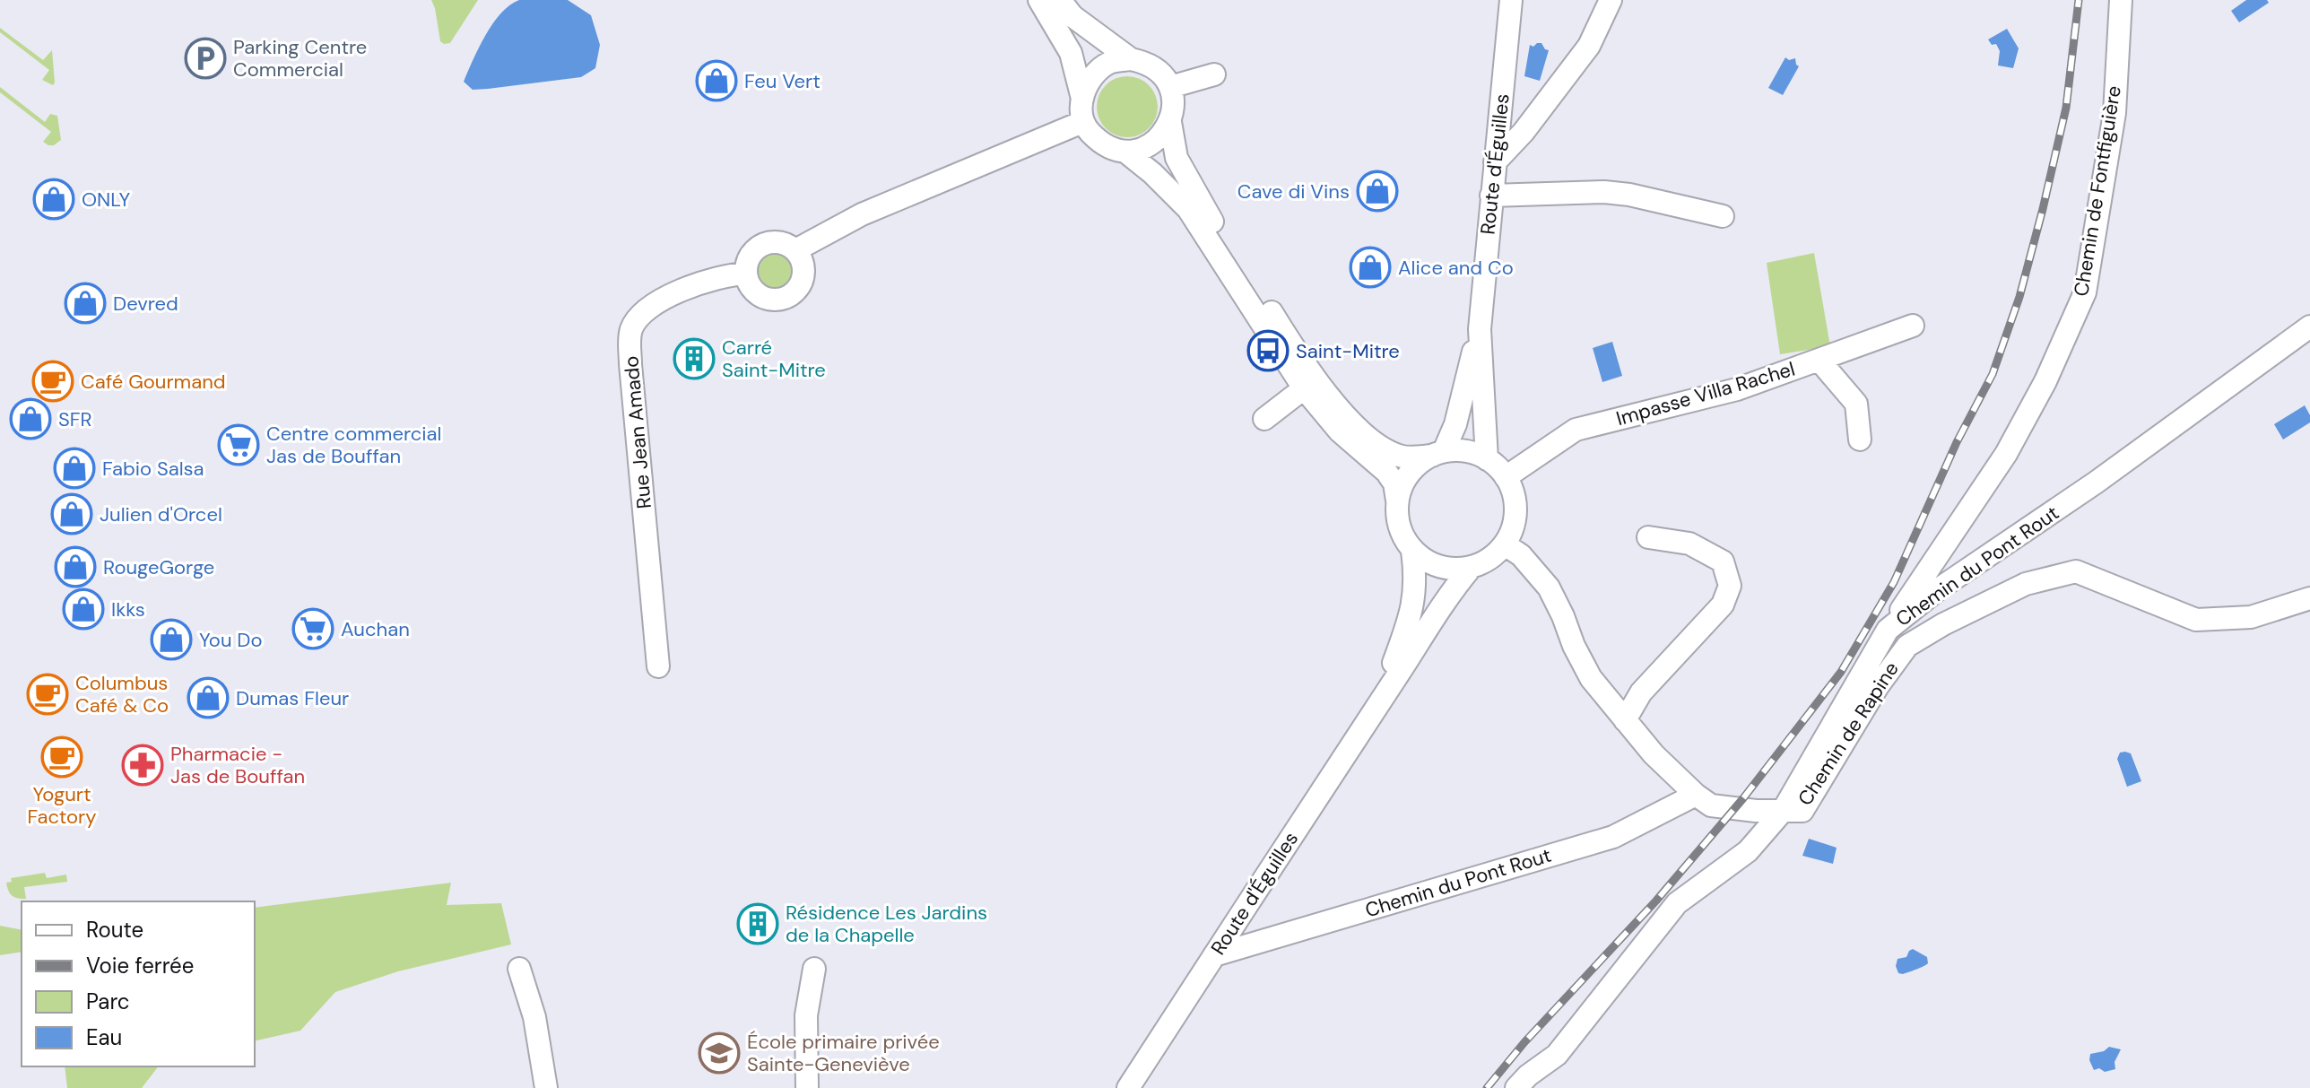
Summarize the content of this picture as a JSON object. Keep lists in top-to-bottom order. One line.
{"streets":{"street":["Route d'Éguilles","Chemin de Fontfiguière","Impasse Villa Rachel","Rue Jean Amado","Chemin du Pont Rout","Chemin de Rapine"]},"crossings":[["Route d'Éguilles","Impasse Villa Rachel"],["Route d'Éguilles","Chemin du Pont Rout"],["Chemin de Fontfiguière","Chemin du Pont Rout"],["Chemin du Pont Rout","Chemin de Rapine"]],"places":{"parking":["Parking Centre Commercial"],"shop":["Feu Vert","Cave di Vins","ONLY","Alice and Co","Devred","SFR","Fabio Salsa","Julien d'Orcel","RougeGorge","Ikks","You Do","Dumas Fleur"],"bus stop":["Saint-Mitre"],"building":["Carré Saint-Mitre","Résidence Les Jardins de la Chapelle"],"cafe":["Café Gourmand","Columbus Café & Co","Yogurt Factory"],"supermarket":["Centre commercial Jas de Bouffan","Auchan"],"pharmacy":["Pharmacie - Jas de Bouffan"],"school or university":["École primaire privée Sainte-Geneviève"]},"legend":["Route","Voie ferrée","Parc","Eau"]}
